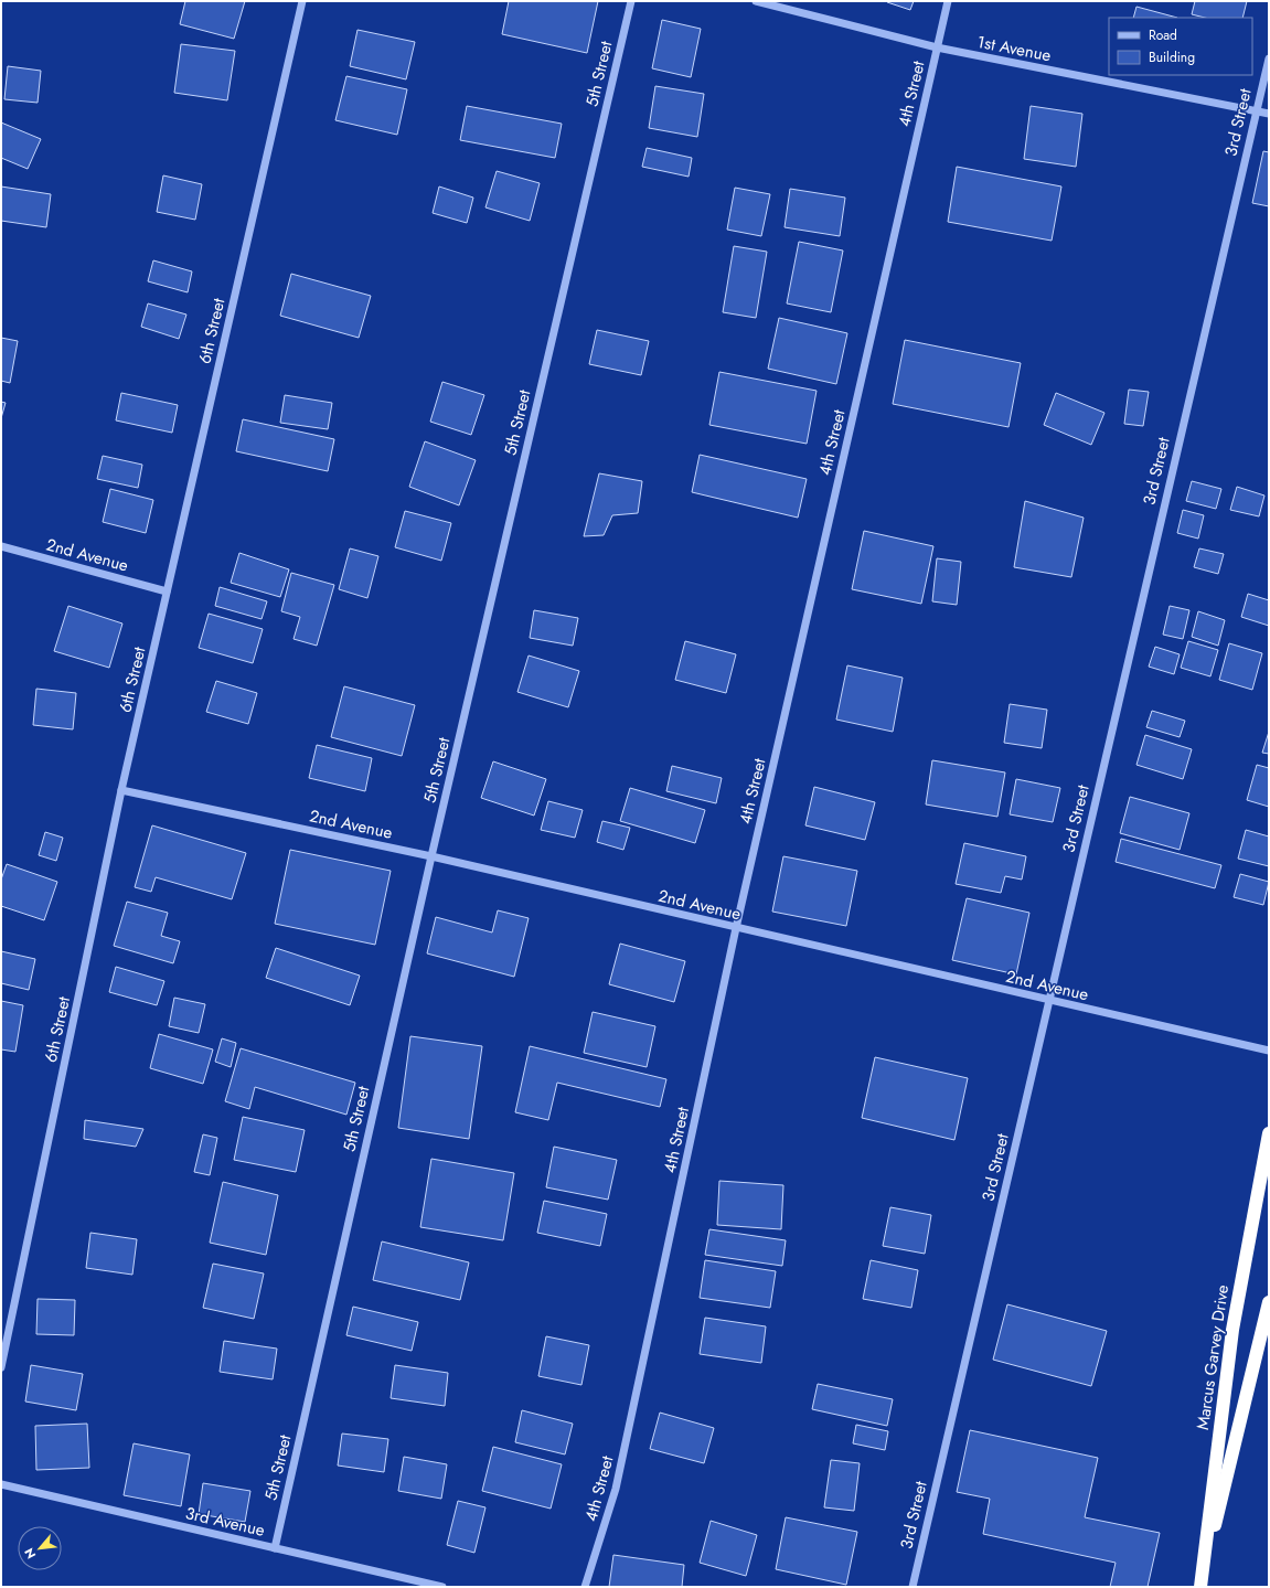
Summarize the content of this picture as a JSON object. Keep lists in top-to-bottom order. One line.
{"streets":{"highway":["Marcus Garvey Drive"],"street":["1st Avenue","5th Street","4th Street","3rd Street","6th Street","2nd Avenue","3rd Avenue"]},"crossings":[["1st Avenue","4th Street"],["1st Avenue","3rd Street"],["5th Street","2nd Avenue"],["5th Street","3rd Avenue"],["4th Street","2nd Avenue"],["3rd Street","2nd Avenue"],["6th Street","2nd Avenue"]],"legend":["Road","Building"],"north":"bottom left"}
